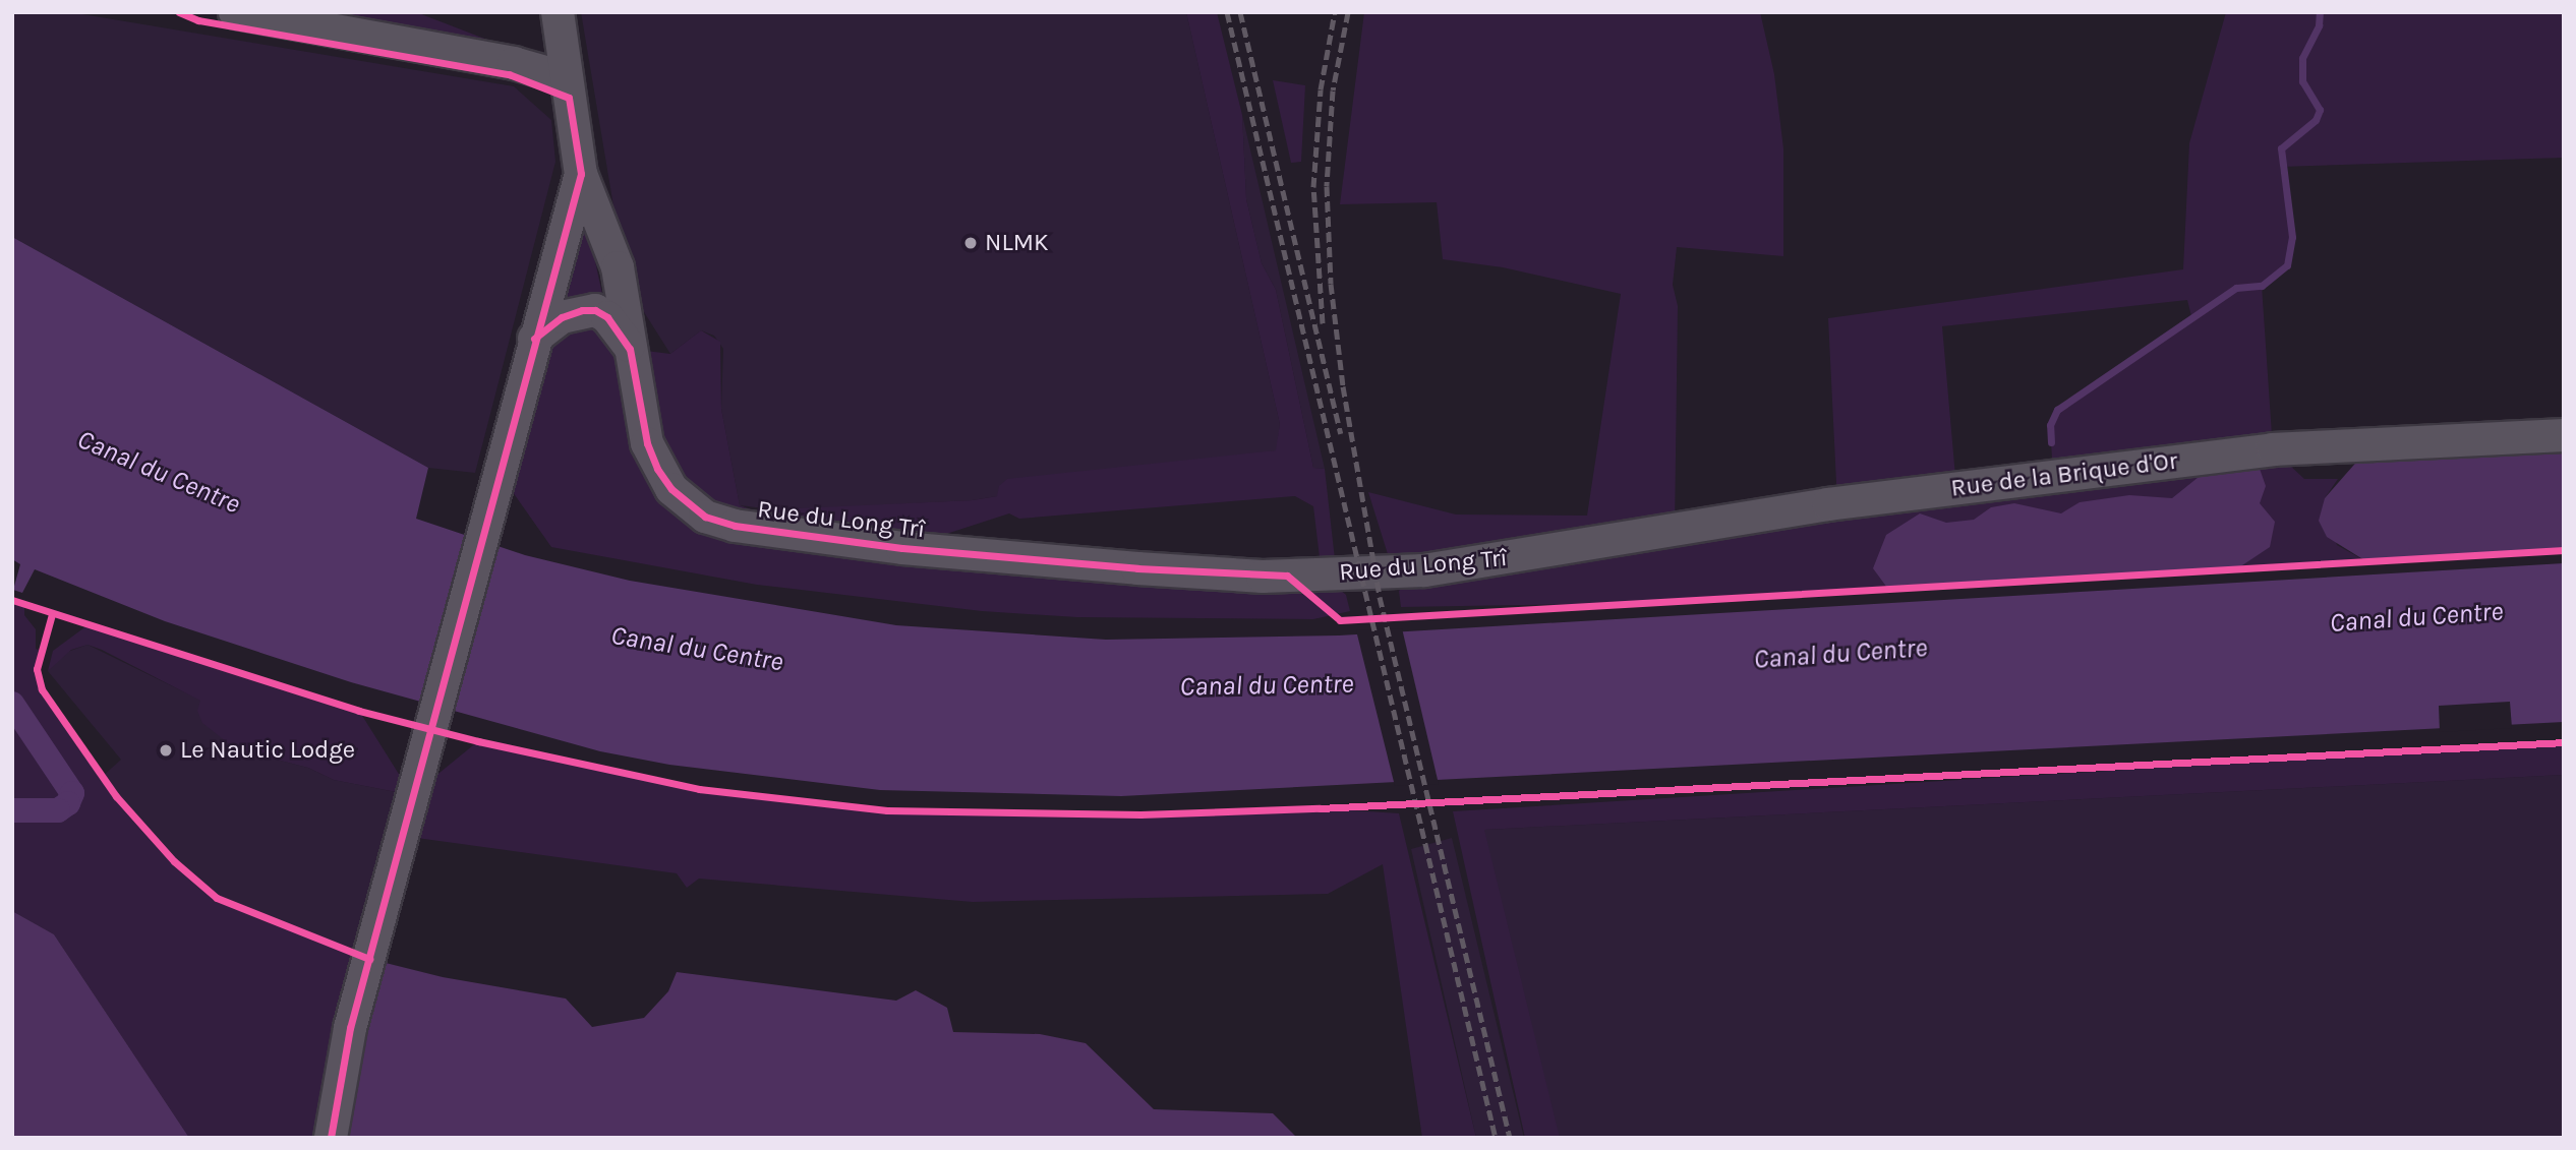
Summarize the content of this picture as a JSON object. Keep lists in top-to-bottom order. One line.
{"streets":{"street":["Rue de la Brique d'Or","Rue du Long Trî"]},"crossings":[["Rue de la Brique d'Or","Rue du Long Trî"]],"water":["Canal du Centre"],"places":["NLMK","Le Nautic Lodge"]}
